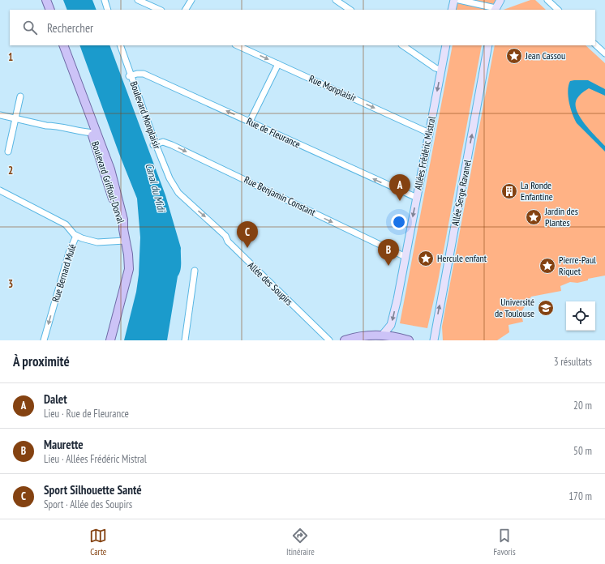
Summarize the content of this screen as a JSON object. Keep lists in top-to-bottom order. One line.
{"streets":{"main road":["Allées Frédéric Mistral","Boulevard Griffoul-Dorval","Allée Serge Ravanel"],"street":["Rue Monplaisir","Boulevard Monplaisir","Rue de Fleurance","Rue Benjamin Constant","Rue Bernard Mulé","Allée des Soupirs"]},"crossings":[["Rue Monplaisir","Allées Frédéric Mistral"],["Boulevard Monplaisir","Rue de Fleurance"],["Boulevard Monplaisir","Rue Benjamin Constant"],["Boulevard Monplaisir","Allée des Soupirs"],["Rue de Fleurance","Allées Frédéric Mistral"],["Allées Frédéric Mistral","Rue Benjamin Constant"],["Boulevard Griffoul-Dorval","Rue Bernard Mulé"]],"one_way":["Rue Monplaisir","Rue de Fleurance","Allées Frédéric Mistral","Allée Serge Ravanel","Rue Benjamin Constant","Rue Bernard Mulé","Allée des Soupirs"],"water":["Canal du Midi"],"places":{"place":["Jean Cassou","Jardin des Plantes","Hercule enfant","Pierre-Paul Riquet"],"building":["La Ronde Enfantine"],"school or university":["Université de Toulouse"]},"page":{"search":"Rechercher","pins":["A","C","B"],"heading":["À proximité","3 résultats"],"list":[{"mark":"A","name":"Dalet","note":"Lieu · Rue de Fleurance","value":"20 m"},{"mark":"B","name":"Maurette","note":"Lieu · Allées Frédéric Mistral","value":"50 m"},{"mark":"C","name":"Sport Silhouette Santé","note":"Sport · Allée des Soupirs","value":"170 m"}],"nav":["Carte","Itinéraire","Favoris"]},"grid":{"rows":["1","2","3"]}}
